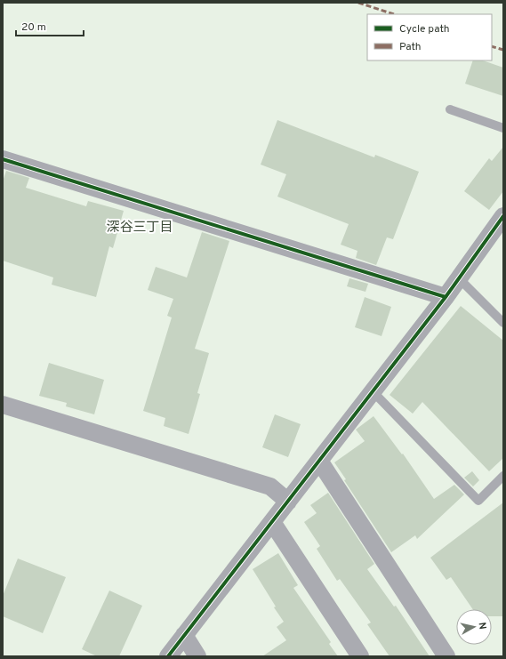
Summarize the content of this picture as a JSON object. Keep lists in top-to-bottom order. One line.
{"districts":["深谷三丁目"],"legend":["Cycle path","Path"],"scale_bar":"20 m","north":"right"}
